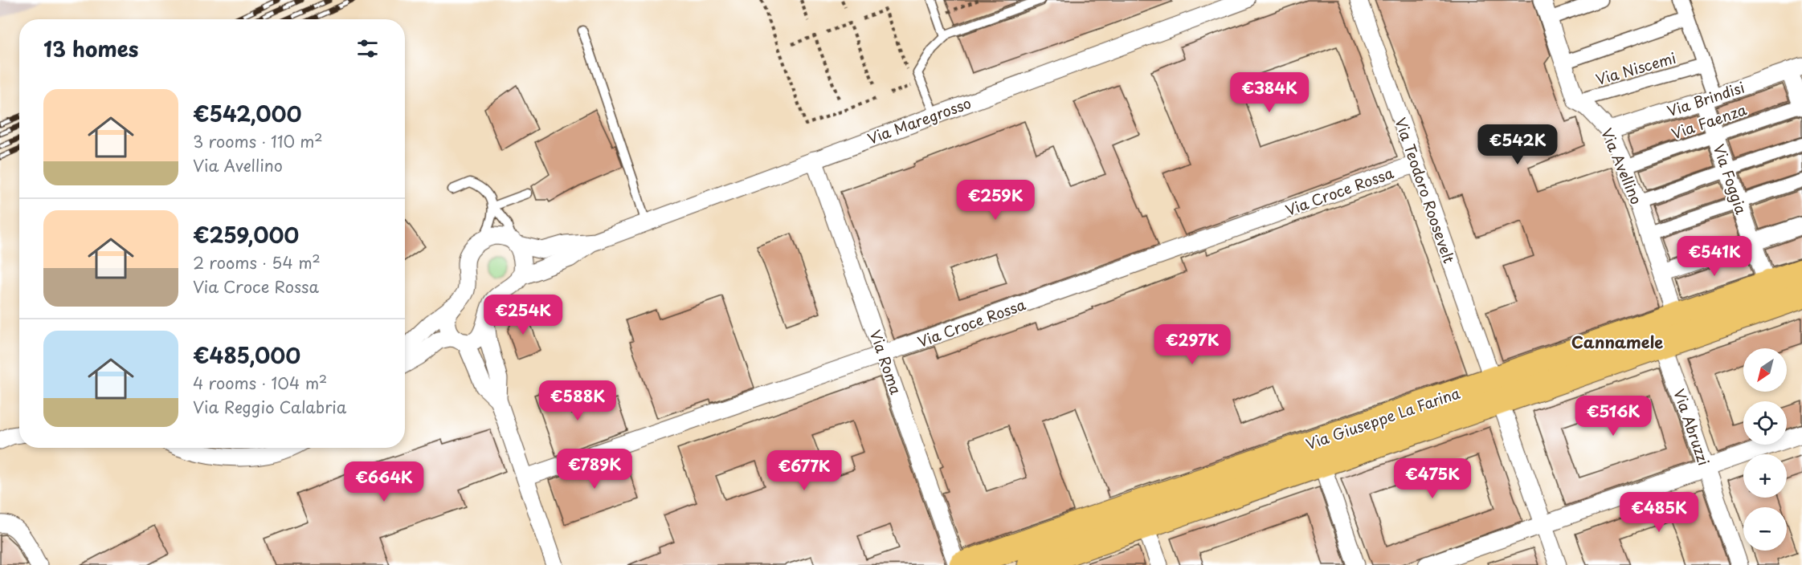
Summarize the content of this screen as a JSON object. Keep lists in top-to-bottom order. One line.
{"streets":{"main road":["Via Giuseppe La Farina"],"street":["Via Niscemi","Via Brindisi","Via Maregrosso","Via Faenza","Via Avellino","Via Foggia","Via Teodoro Roosevelt","Via Croce Rossa","Via Roma","Via Abruzzi"]},"crossings":[["Via Niscemi","Via Avellino"],["Via Brindisi","Via Avellino"],["Via Brindisi","Via Foggia"],["Via Maregrosso","Via Roma"],["Via Faenza","Via Avellino"],["Via Faenza","Via Foggia"],["Via Avellino","Via Giuseppe La Farina"],["Via Foggia","Via Giuseppe La Farina"],["Via Teodoro Roosevelt","Via Croce Rossa"],["Via Teodoro Roosevelt","Via Giuseppe La Farina"],["Via Croce Rossa","Via Roma"],["Via Giuseppe La Farina","Via Abruzzi"]],"districts":["Cannamele"],"north":"bottom left","page":{"heading":"13 homes","price":["€384K","€542K","€259K","€541K","€254K","€297K","€588K","€516K","€789K","€677K","€475K","€664K","€485K"],"list":[{"name":"€542,000","note":"3 rooms · 110 m² · Via Avellino"},{"name":"€259,000","note":"2 rooms · 54 m² · Via Croce Rossa"},{"name":"€485,000","note":"4 rooms · 104 m² · Via Reggio Calabria"}],"map_buttons":["+","−"]}}
